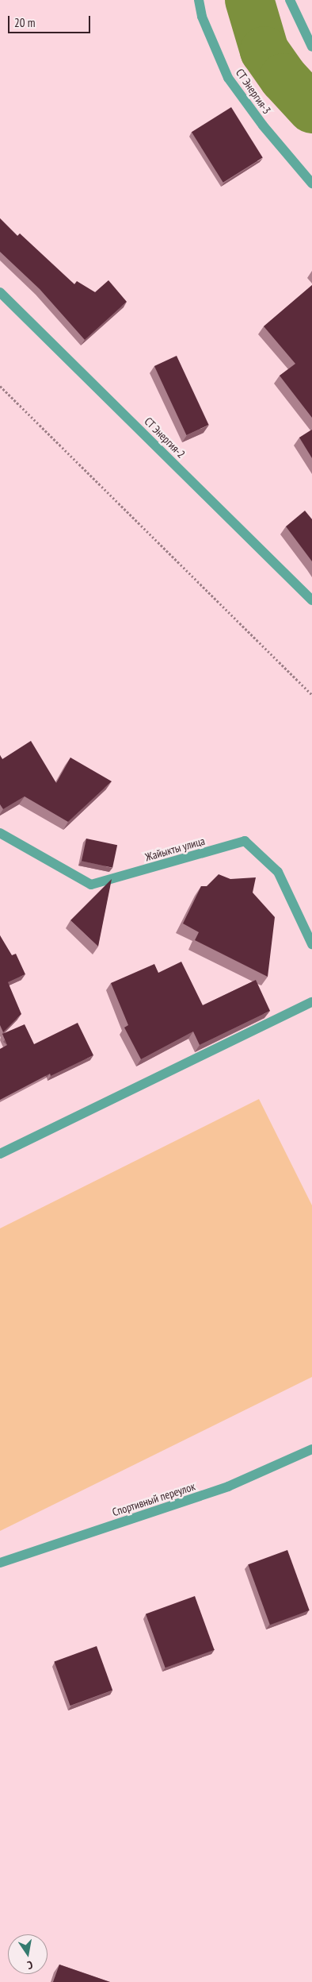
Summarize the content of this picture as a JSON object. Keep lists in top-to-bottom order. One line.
{"streets":{"street":["СТ Энергия-3","СТ Энергия-2","Жайыкты улица","Спортивный переулок"]},"scale_bar":"20 m","north":"bottom"}
